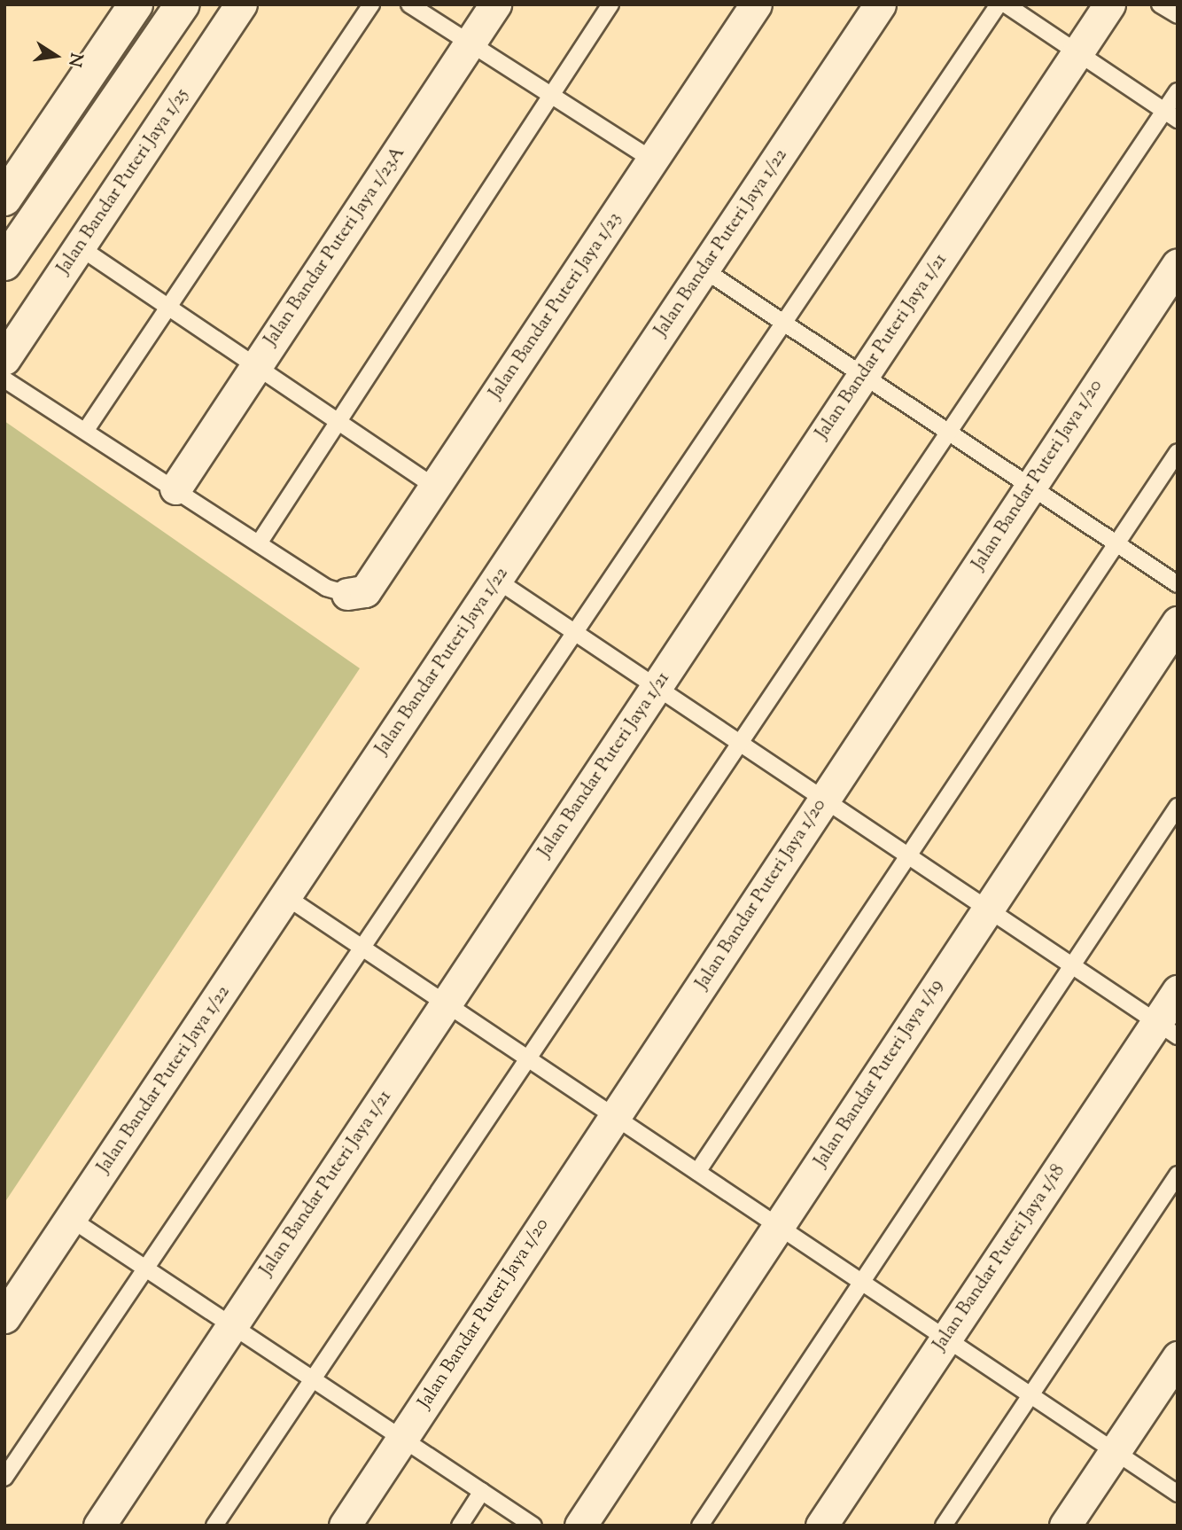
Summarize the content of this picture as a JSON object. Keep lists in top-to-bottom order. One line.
{"streets":{"street":["Jalan Bandar Puteri Jaya 1/25","Jalan Bandar Puteri Jaya 1/22","Jalan Bandar Puteri Jaya 1/23A","Jalan Bandar Puteri Jaya 1/23","Jalan Bandar Puteri Jaya 1/21","Jalan Bandar Puteri Jaya 1/20","Jalan Bandar Puteri Jaya 1/19","Jalan Bandar Puteri Jaya 1/18"]},"north":"right"}
